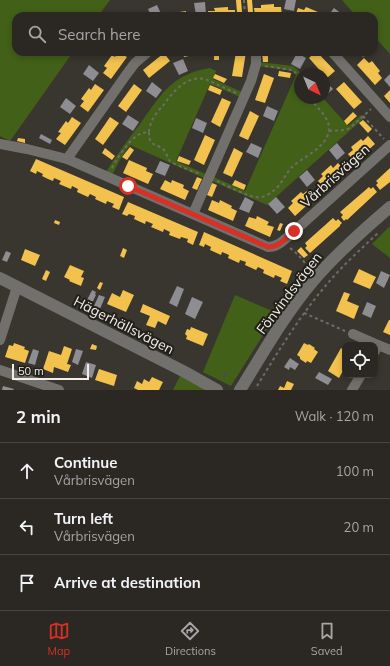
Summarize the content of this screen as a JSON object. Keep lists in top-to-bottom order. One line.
{"streets":{"street":["Vårbrisvägen","Fönvindsvägen","Hägerhällsvägen"]},"scale_bar":"50 m","north":"bottom right","page":{"search":"Search here","scale":"50 m","heading":["2 min","Walk · 120 m"],"list":[["Continue","Vårbrisvägen","100 m"],["Turn left","Vårbrisvägen","20 m"],"Arrive at destination"],"nav":["Map","Directions","Saved"]}}
